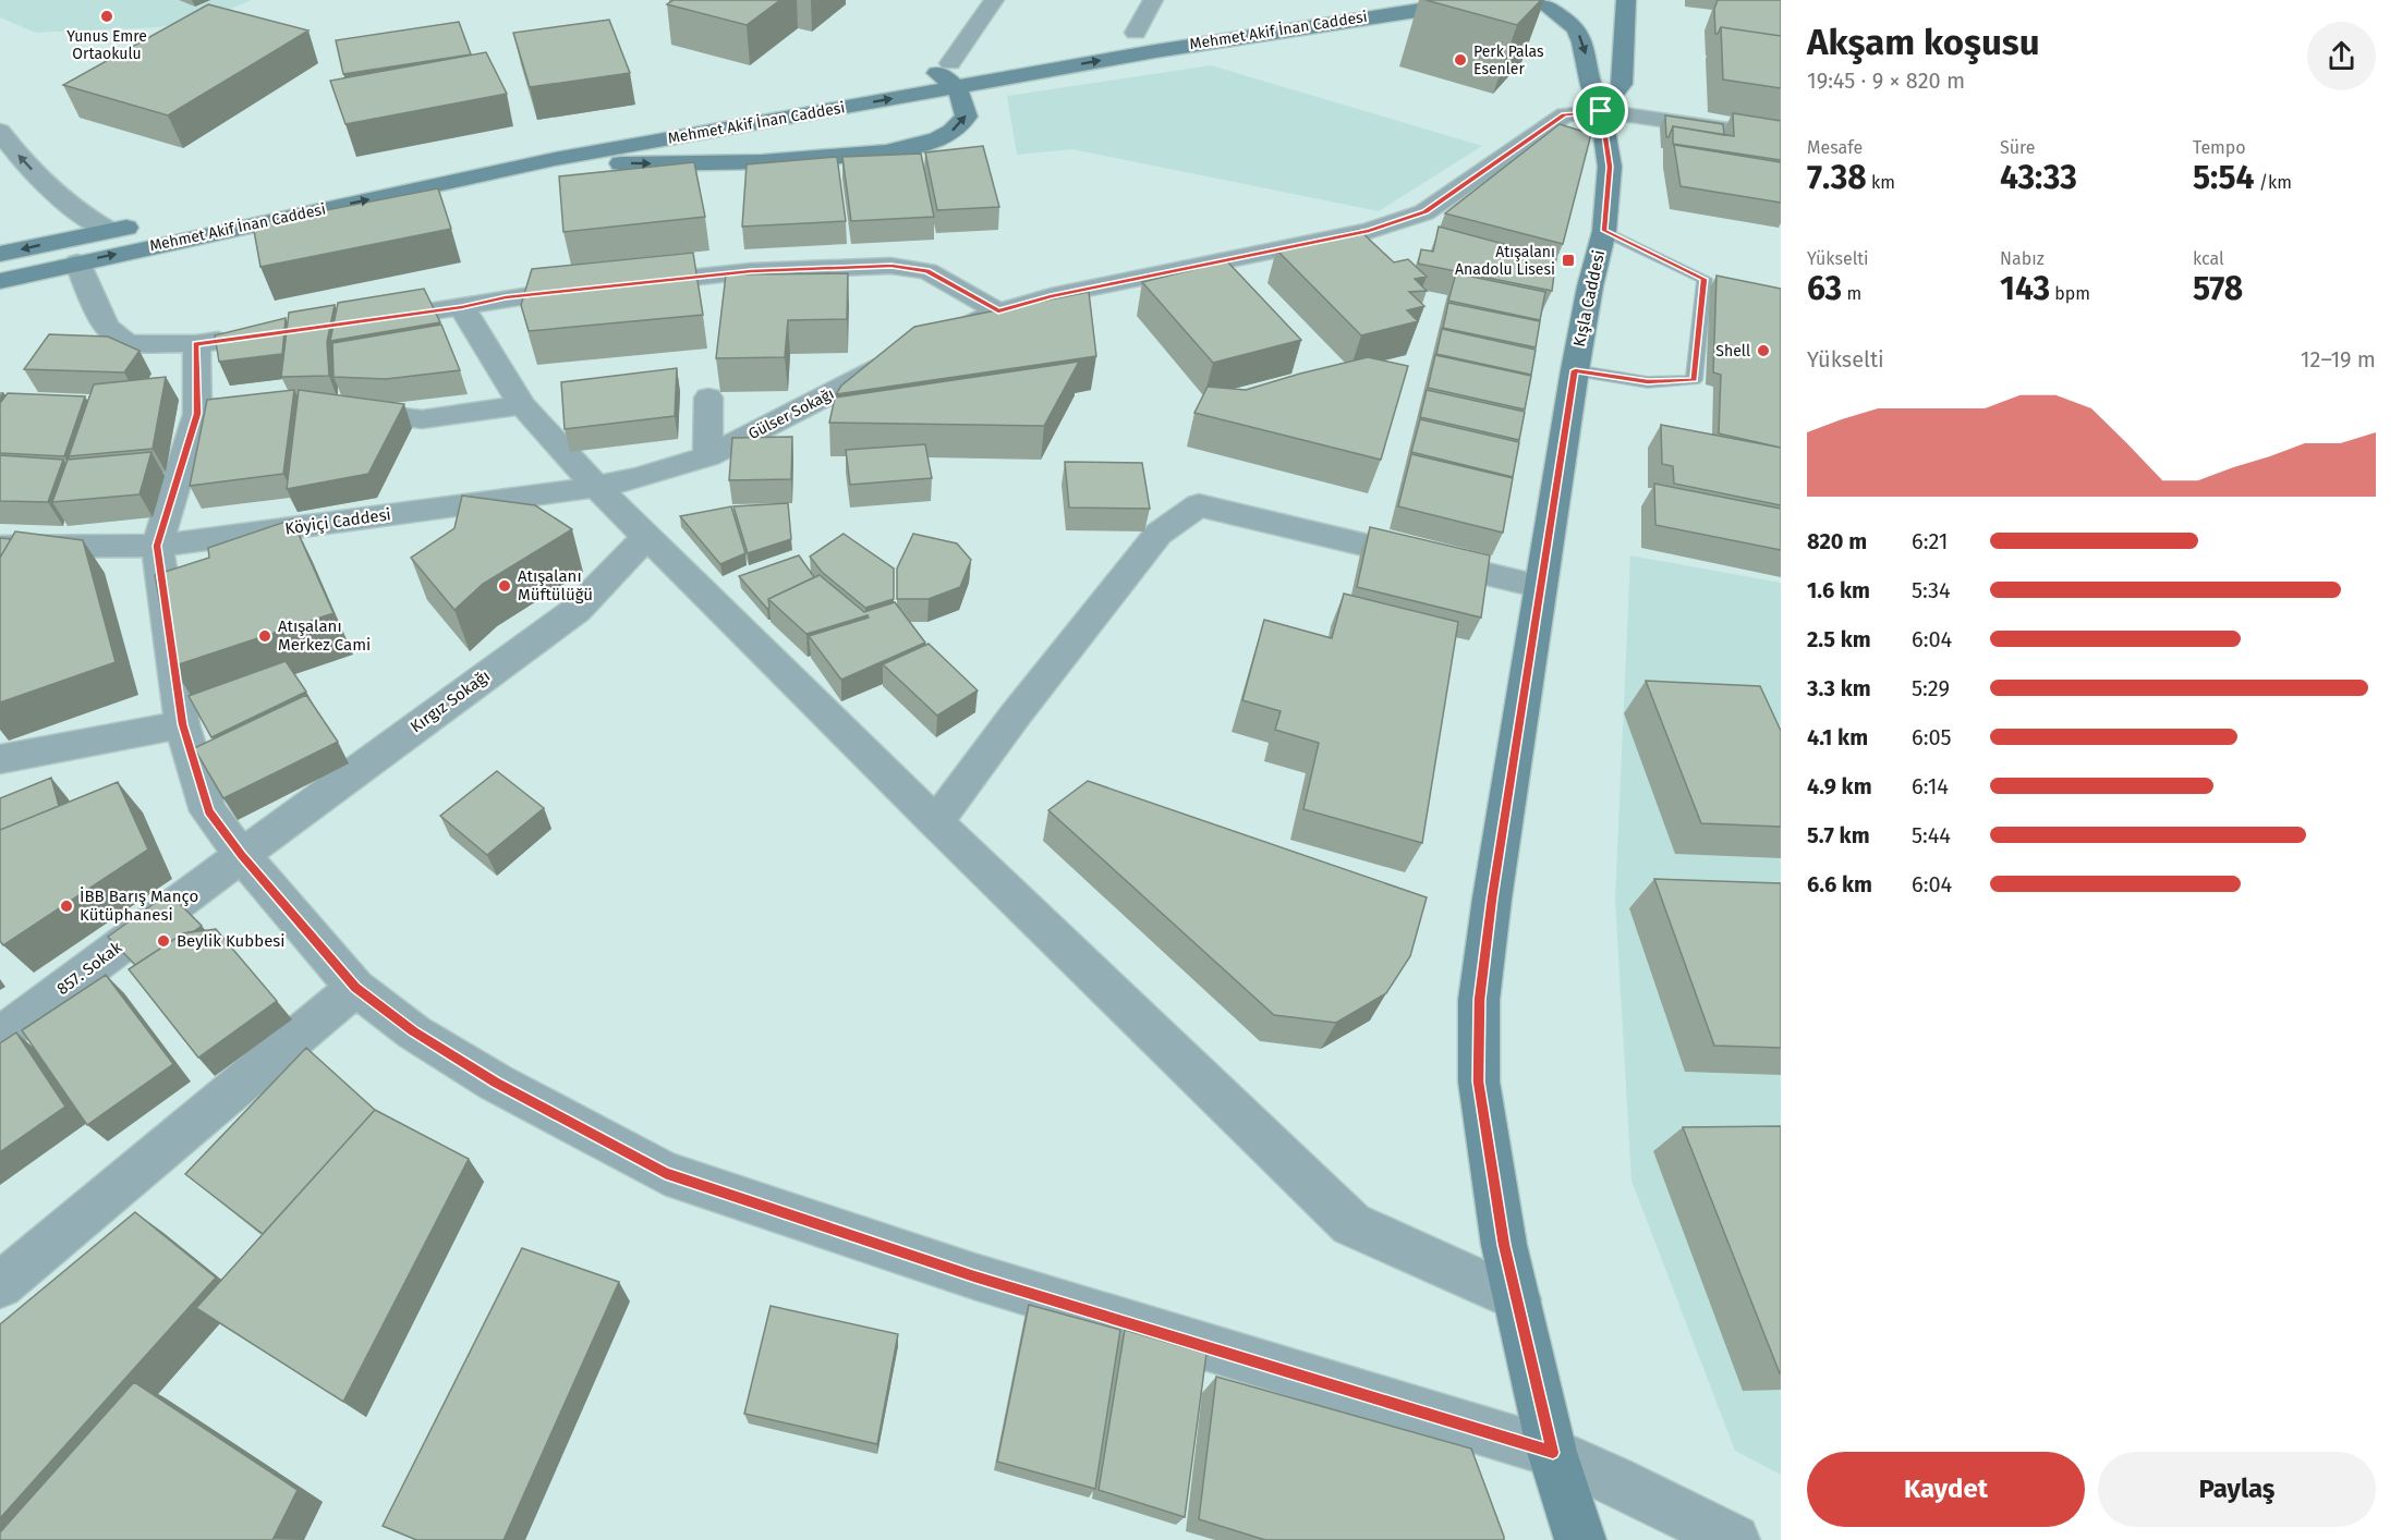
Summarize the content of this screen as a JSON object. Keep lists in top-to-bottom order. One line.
{"streets":{"main road":["Mehmet Akif İnan Caddesi","Kışla Caddesi"],"street":["Gülser Sokağı","Köyiçi Caddesi","Kırgız Sokağı","857. Sokak"]},"crossings":[["Gülser Sokağı","Köyiçi Caddesi"],["Kırgız Sokağı","857. Sokak"]],"one_way":["Mehmet Akif İnan Caddesi"],"places":{"other":["Yunus Emre Ortaokulu","Perk Palas Esenler","Shell","Atışalanı Müftülüğü","Atışalanı Merkez Cami","İBB Barış Manço Kütüphanesi","Beylik Kubbesi"],"transit":["Atışalanı Anadolu Lisesi"]},"page":{"heading":["Akşam koşusu","19:45 · 9 × 820 m"],"stats":[["Mesafe","7.38 km"],["Süre","43:33"],["Tempo","5:54 /km"],["Yükselti","63 m"],["Nabız","143 bpm"],["kcal","578"]],"chart":["Yükselti","12–19 m"],"list":[{"name":"820 m","note":"6:21"},{"name":"1.6 km","note":"5:34"},{"name":"2.5 km","note":"6:04"},{"name":"3.3 km","note":"5:29"},{"name":"4.1 km","note":"6:05"},{"name":"4.9 km","note":"6:14"},{"name":"5.7 km","note":"5:44"},{"name":"6.6 km","note":"6:04"}],"buttons":["Kaydet","Paylaş"]}}
